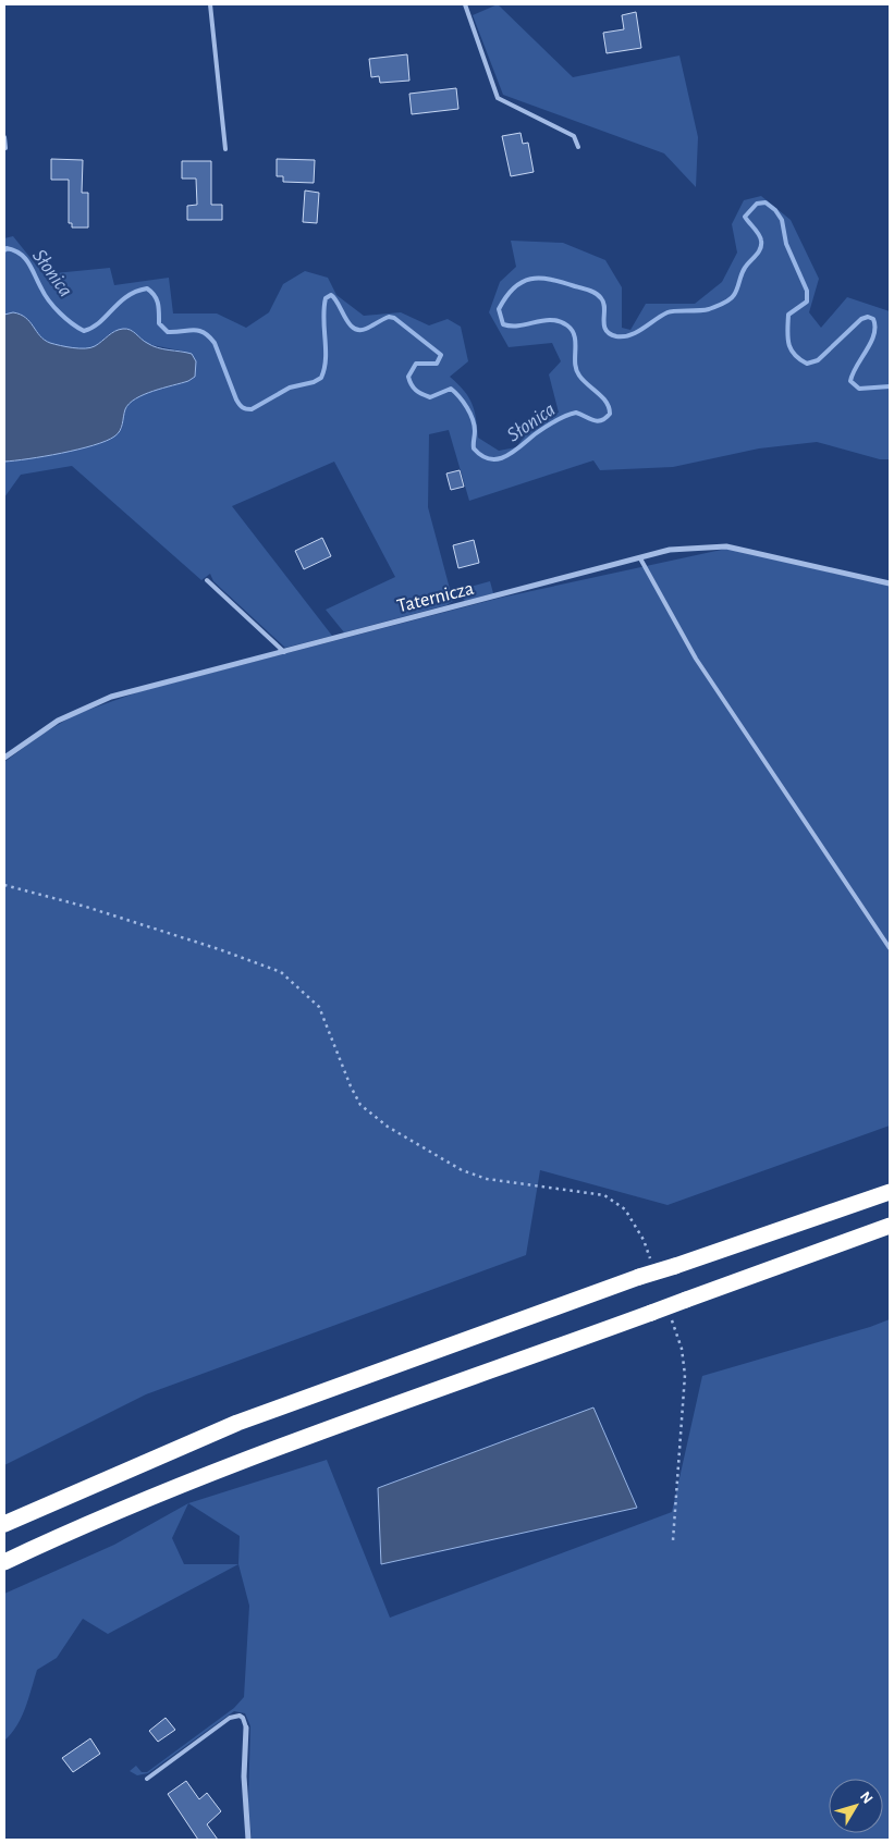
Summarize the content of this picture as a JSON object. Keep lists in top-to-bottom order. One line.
{"streets":{"street":["Taternicza"]},"water":["Słonica"],"north":"top right"}
